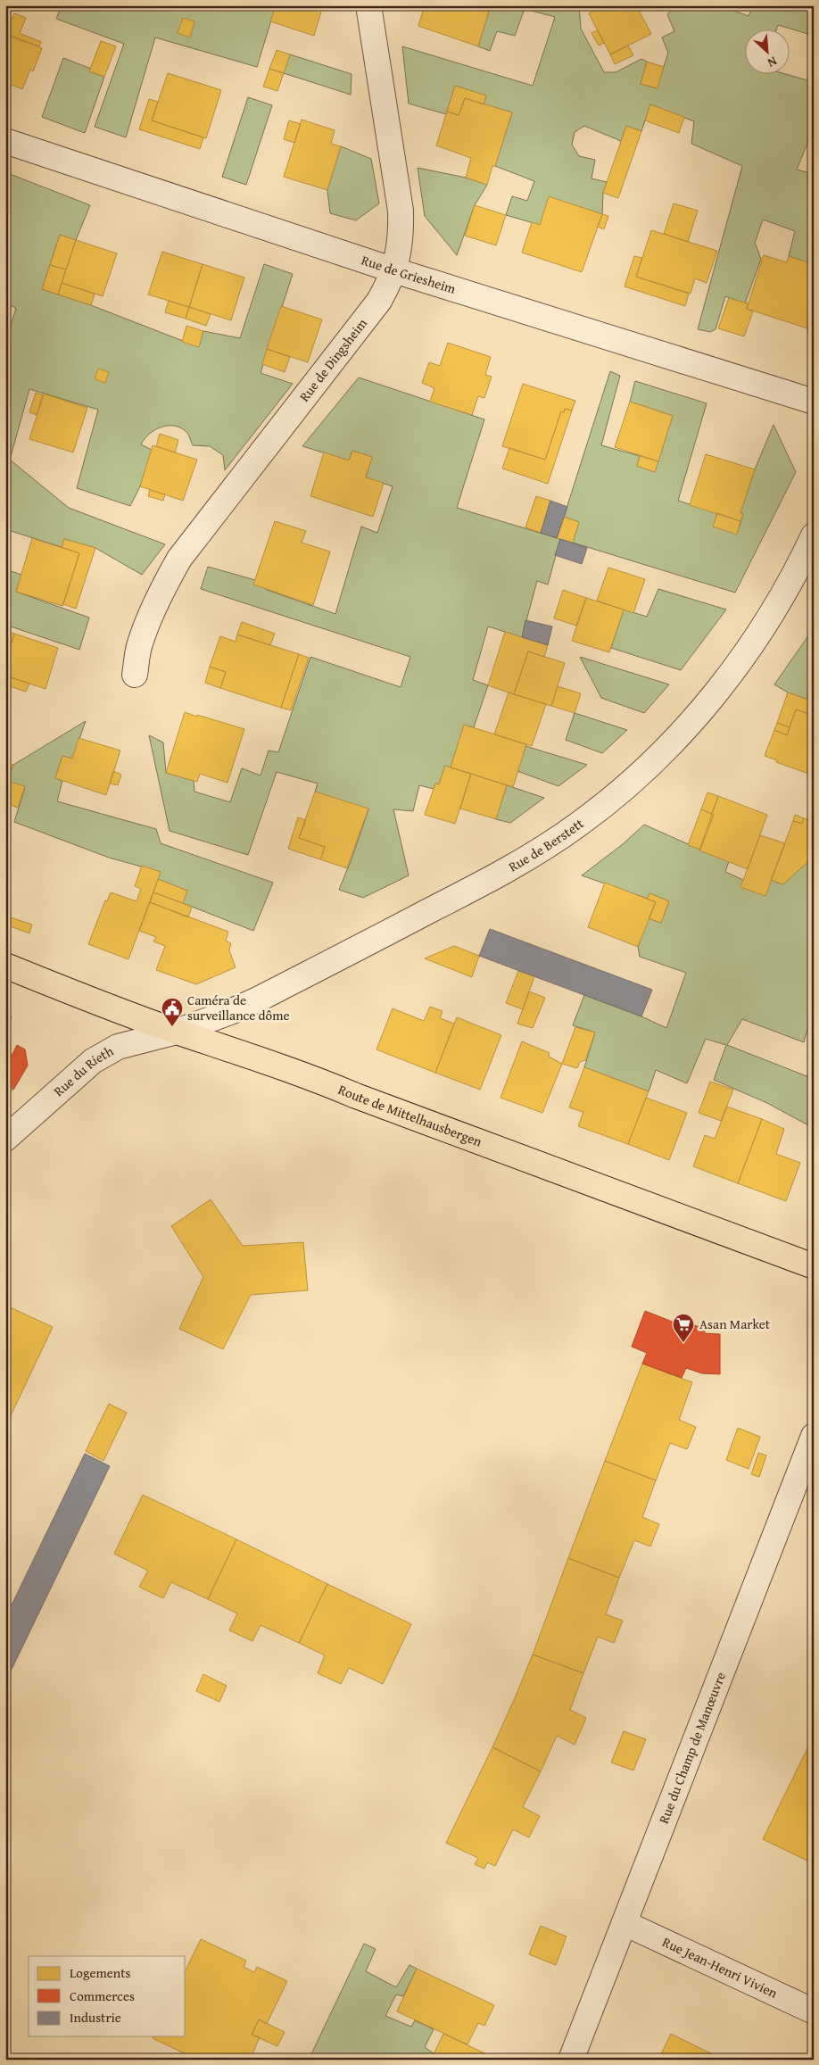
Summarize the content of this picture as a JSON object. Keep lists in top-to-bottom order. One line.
{"streets":{"main road":["Route de Mittelhausbergen"],"street":["Rue de Griesheim","Rue de Dingsheim","Rue de Berstett","Rue du Rieth","Rue du Champ de Manœuvre","Rue Jean-Henri Vivien"]},"crossings":[["Rue de Griesheim","Rue de Dingsheim"],["Rue de Berstett","Rue du Rieth"],["Rue de Berstett","Route de Mittelhausbergen"],["Rue du Rieth","Route de Mittelhausbergen"],["Rue du Champ de Manœuvre","Rue Jean-Henri Vivien"]],"places":{"public building":["Caméra de surveillance dôme"],"supermarket":["Asan Market"]},"legend":["Logements","Commerces","Industrie"],"north":"bottom right"}
